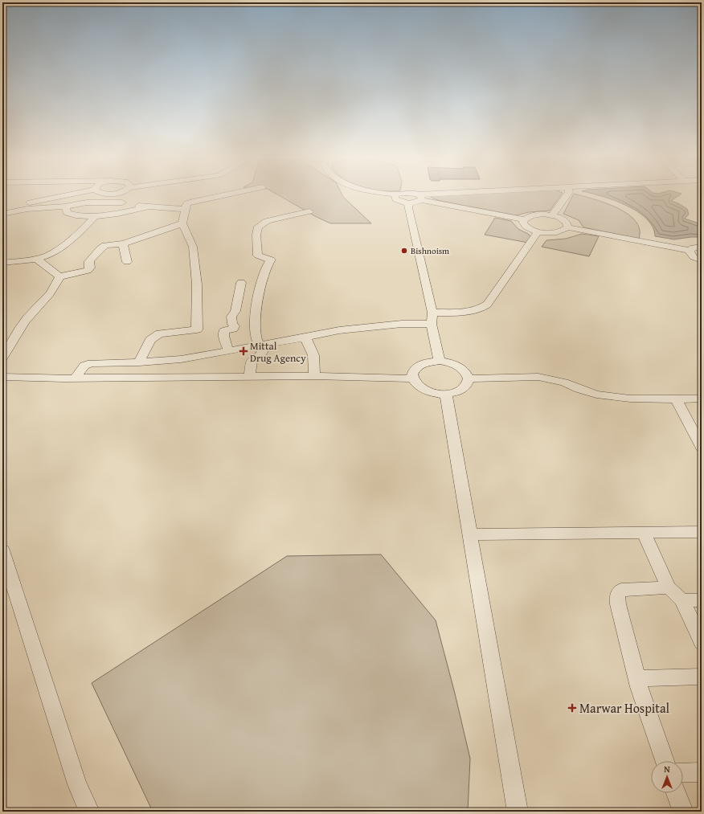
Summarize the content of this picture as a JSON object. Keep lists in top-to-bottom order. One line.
{"places":{"other":["Bishnoism"],"health":["Mittal Drug Agency","Marwar Hospital"]},"north":"top"}
